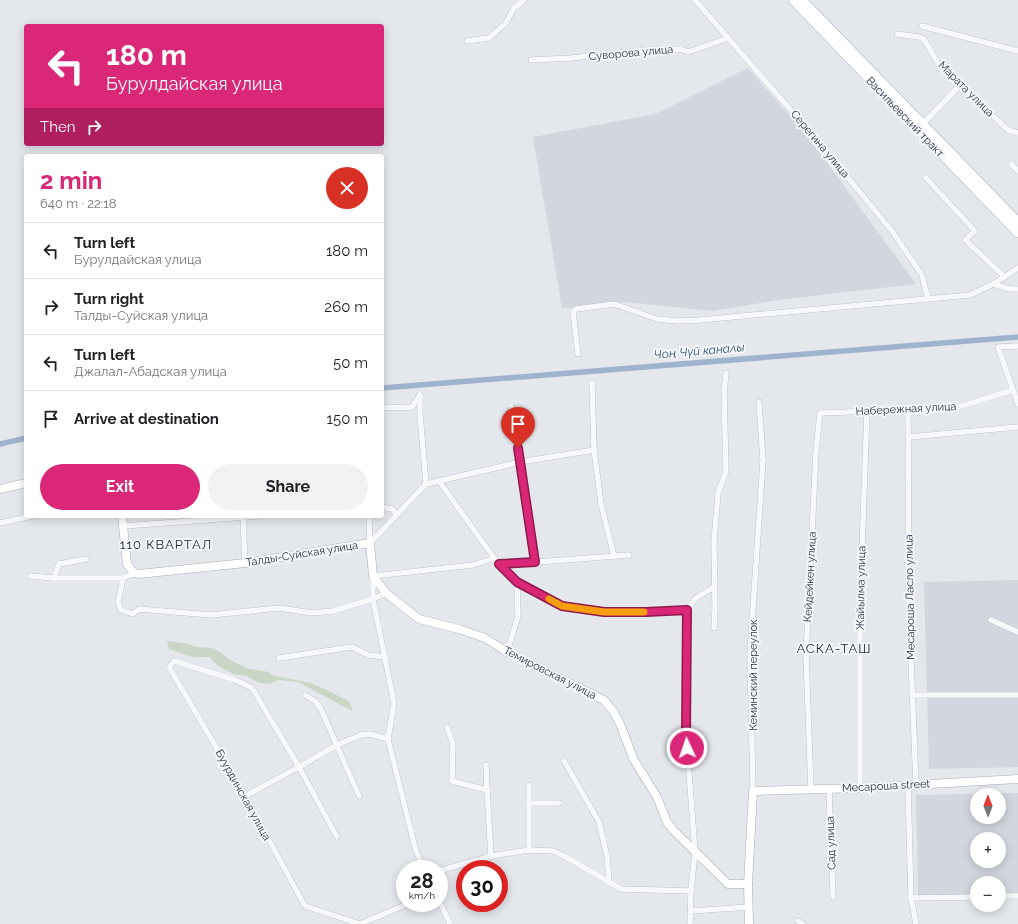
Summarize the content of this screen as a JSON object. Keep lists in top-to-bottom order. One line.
{"streets":{"main road":["Васильевский тракт"],"street":["Суворова улица","Марата улица","Серегина улица","Набережная улица","Талды-Суйская улица","Кейдейкен улица","Жайылма улица","Месароша Ласло улица","Темировская улица","Кеминский переулок","Месароша street","Буурдинская улица","Сад улица"]},"crossings":[["Суворова улица","Серегина улица"],["Набережная улица","Кейдейкен улица"],["Набережная улица","Жайылма улица"],["Набережная улица","Месароша Ласло улица"],["Кейдейкен улица","Месароша street"],["Жайылма улица","Месароша street"],["Месароша Ласло улица","Месароша street"],["Темировская улица","Кеминский переулок"],["Кеминский переулок","Месароша street"],["Месароша street","Сад улица"]],"districts":["110 КВАРТАЛ","АСКА-ТАШ"],"water":["Чоң Чүй каналы"],"north":"top","page":{"turn":["180 m","Бурулдайская улица"],"then":"Then","heading":["2 min","640 m · 22:18"],"list":[{"name":"Turn left","note":"Бурулдайская улица","value":"180 m"},{"name":"Turn right","note":"Талды-Суйская улица","value":"260 m"},{"name":"Turn left","note":"Джалал-Абадская улица","value":"50 m"},{"name":"Arrive at destination","value":"150 m"}],"buttons":["Exit","Share"],"map_buttons":["+","−"],"speed":"28 km/h","limit":"30"}}
